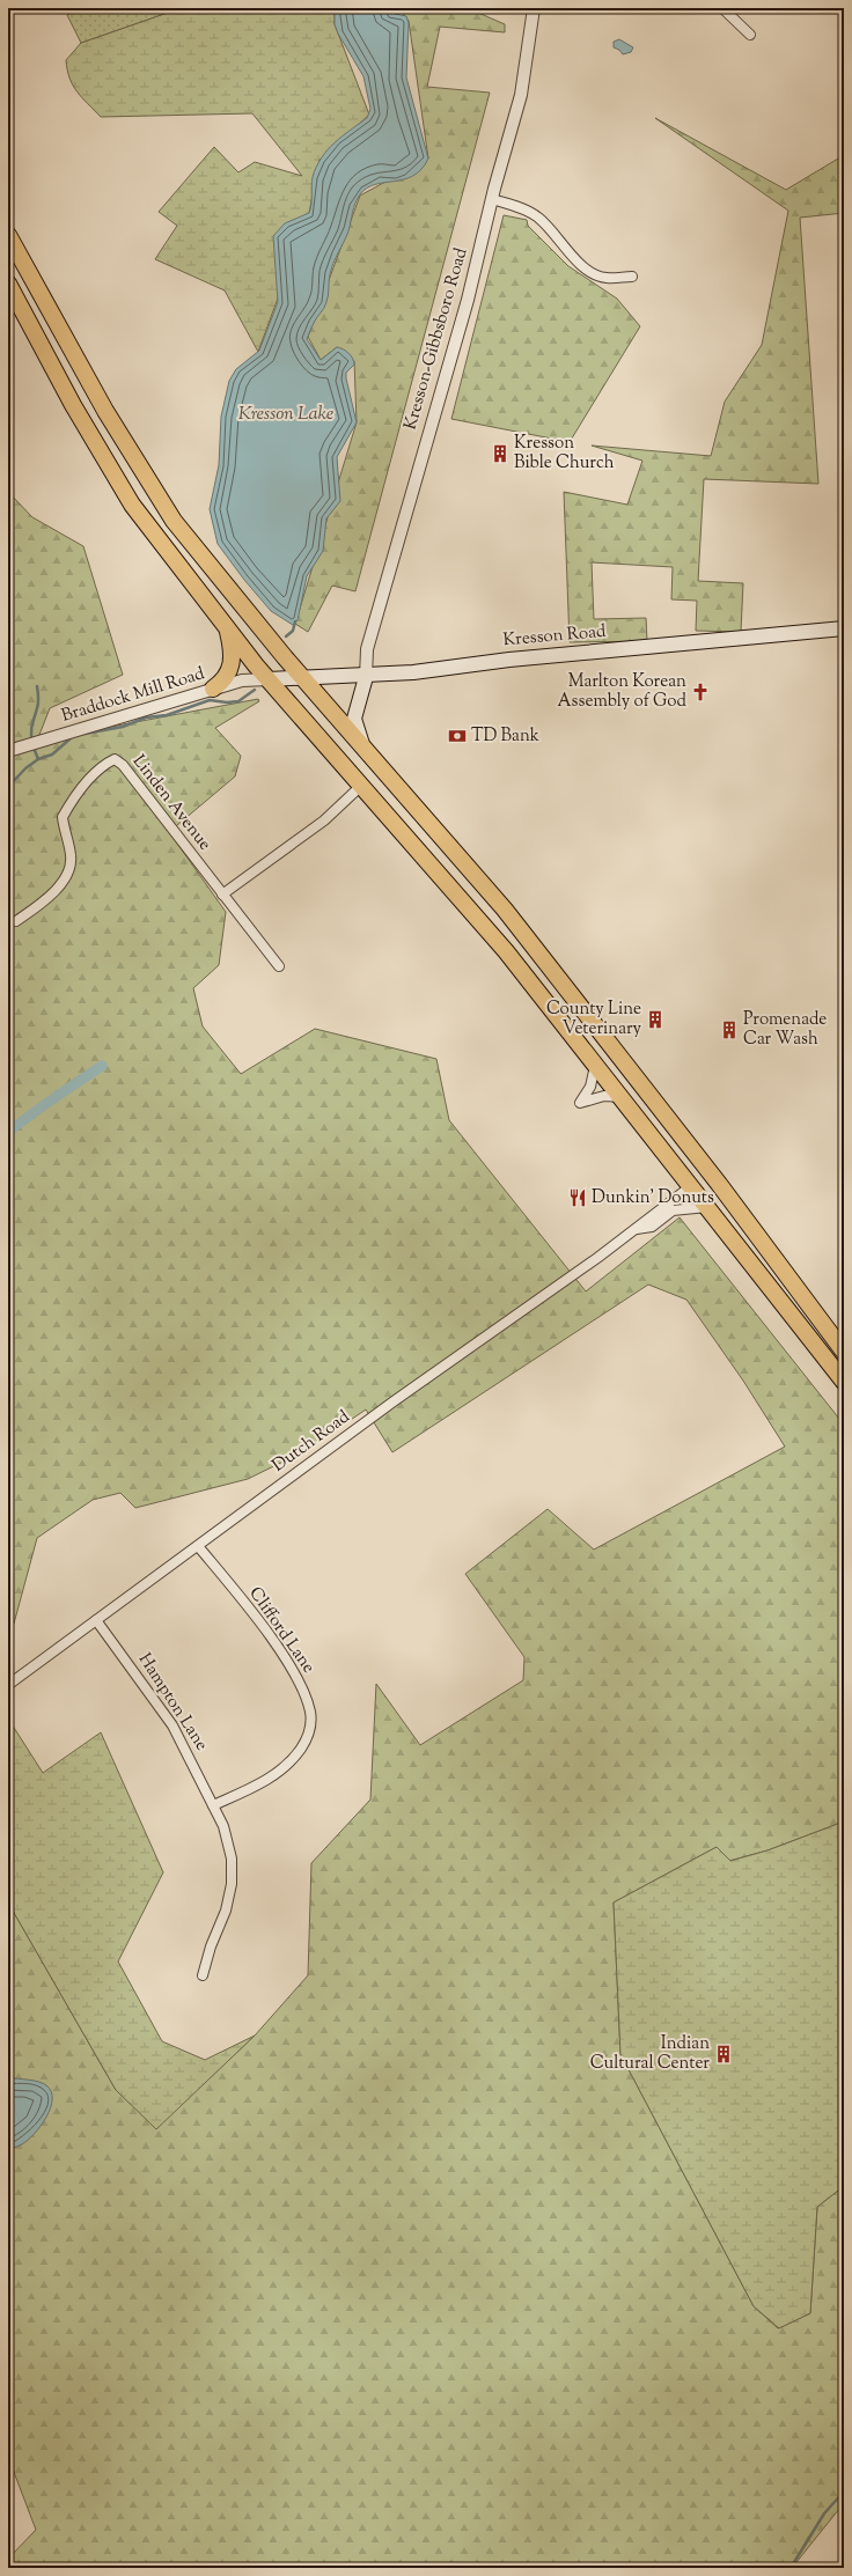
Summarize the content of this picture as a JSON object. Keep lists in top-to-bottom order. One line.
{"streets":{"main road":["Kresson Road"],"street":["Kresson-Gibbsboro Road","Braddock Mill Road","Linden Avenue","Dutch Road","Clifford Lane","Hampton Lane"]},"crossings":[["Kresson-Gibbsboro Road","Kresson Road"],["Kresson Road","Braddock Mill Road"],["Dutch Road","Clifford Lane"],["Dutch Road","Hampton Lane"],["Clifford Lane","Hampton Lane"]],"water":["Kresson Lake"],"places":{"building":["Kresson Bible Church","County Line Veterinary","Promenade Car Wash","Indian Cultural Center"],"church":["Marlton Korean Assembly of God"],"bank":["TD Bank"],"restaurant":["Dunkin' Donuts"]}}
